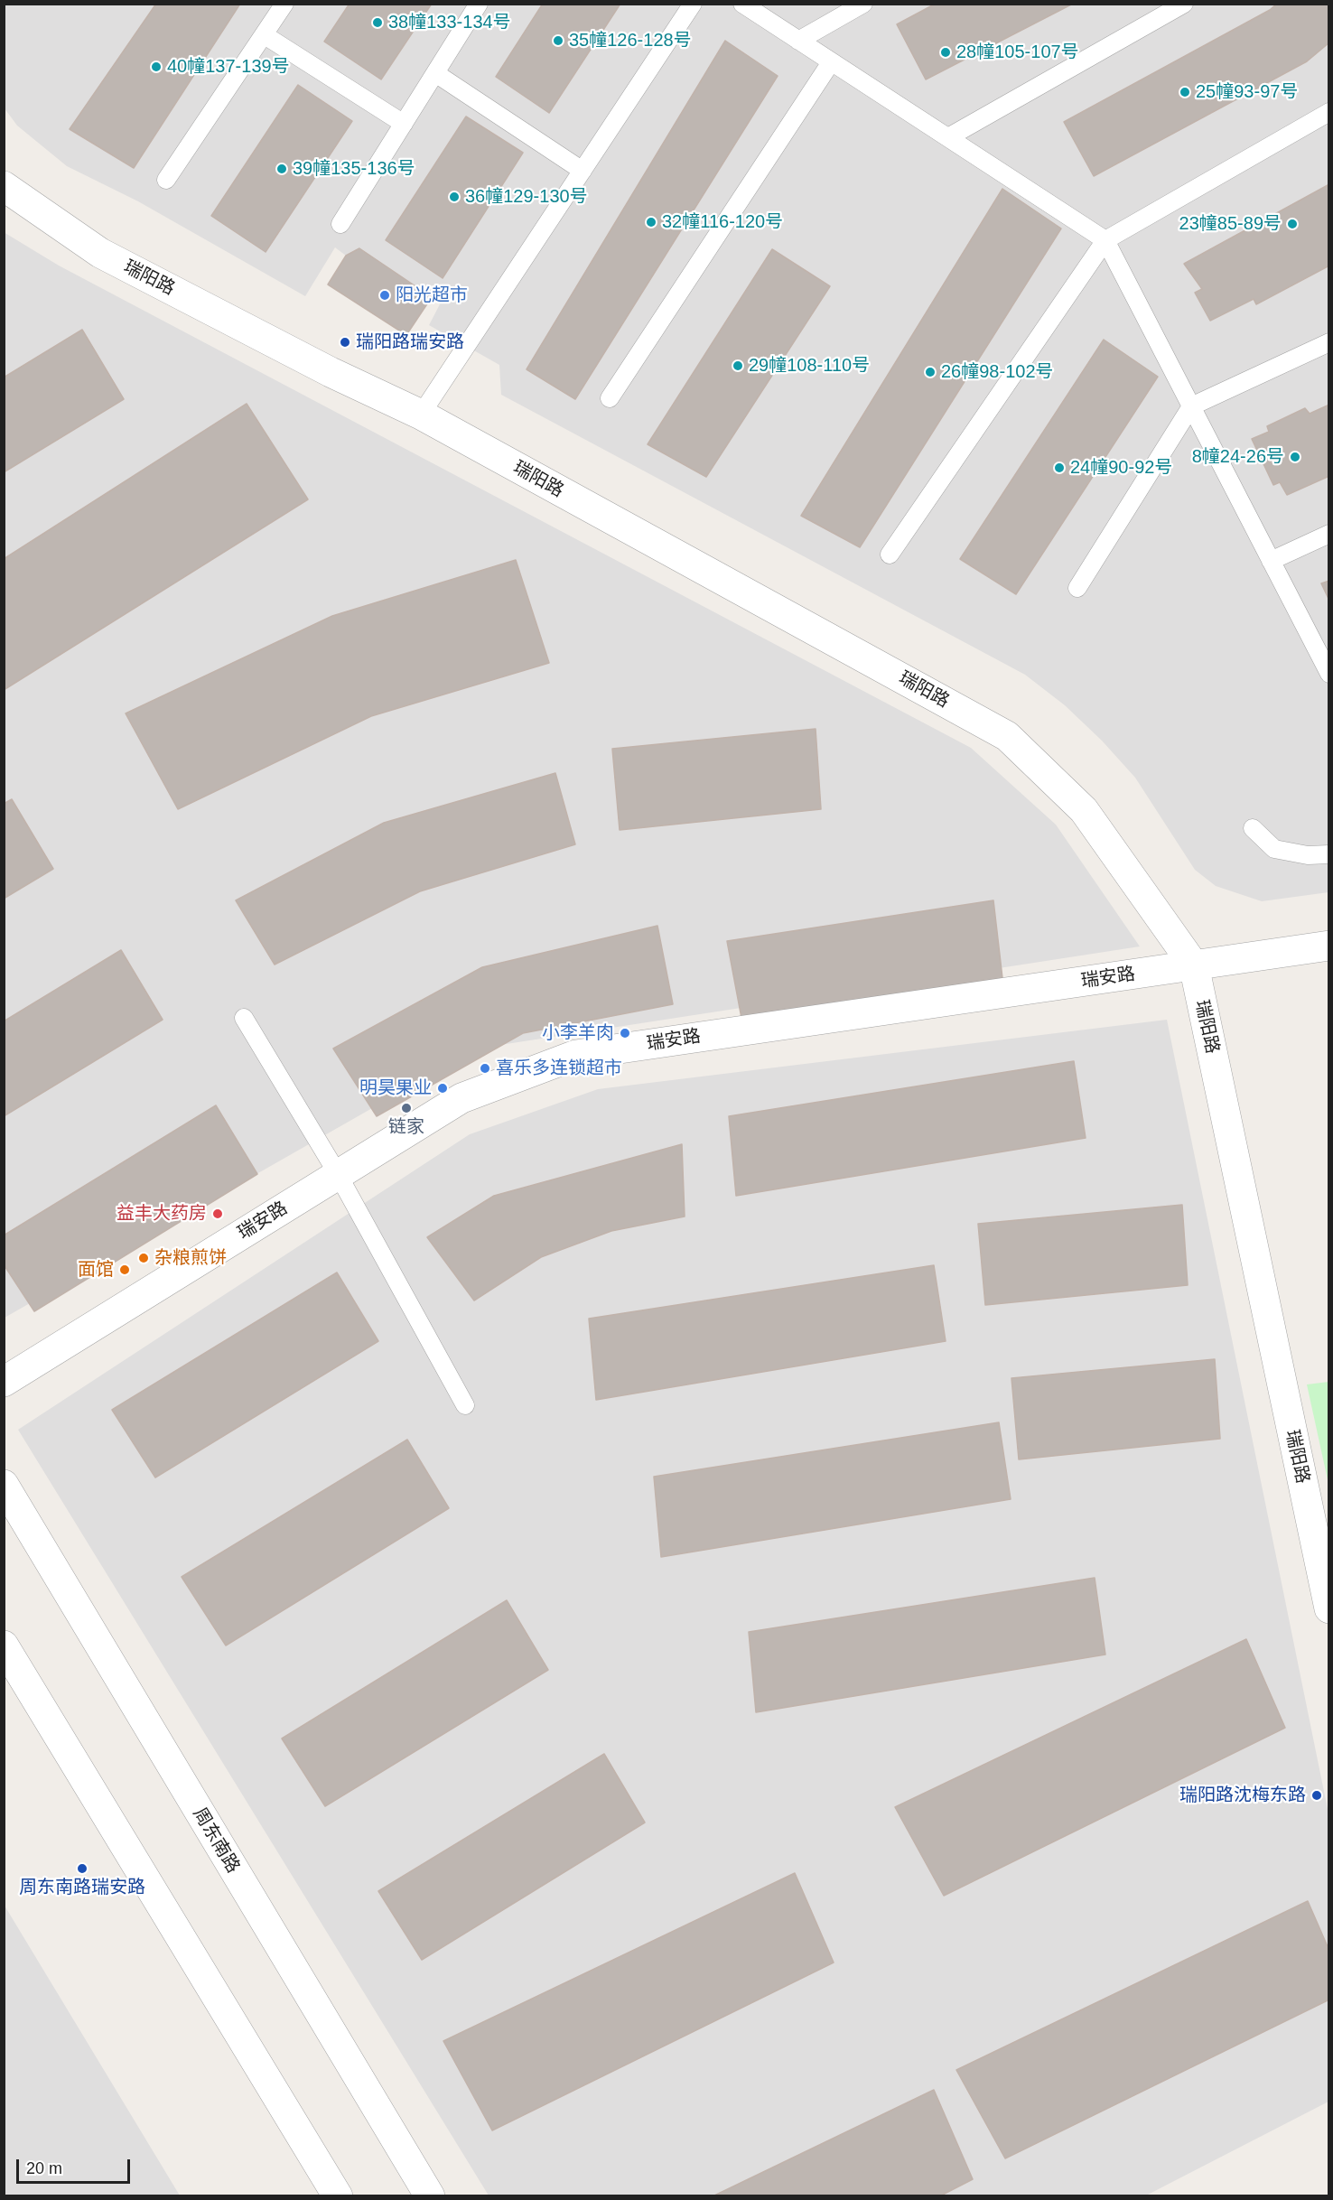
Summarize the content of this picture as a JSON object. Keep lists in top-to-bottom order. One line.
{"streets":{"street":["瑞阳路","瑞安路","周东南路"]},"crossings":[["瑞阳路","瑞安路"]],"places":["38幢133-134号","35幢126-128号","28幢105-107号","40幢137-139号","25幢93-97号","39幢135-136号","36幢129-130号","32幢116-120号","23幢85-89号","阳光超市","瑞阳路瑞安路","29幢108-110号","26幢98-102号","8幢24-26号","24幢90-92号","小李羊肉","喜乐多连锁超市","明昊果业","链家","益丰大药房","杂粮煎饼","面馆","瑞阳路沈梅东路","周东南路瑞安路"],"scale_bar":"20 m"}
